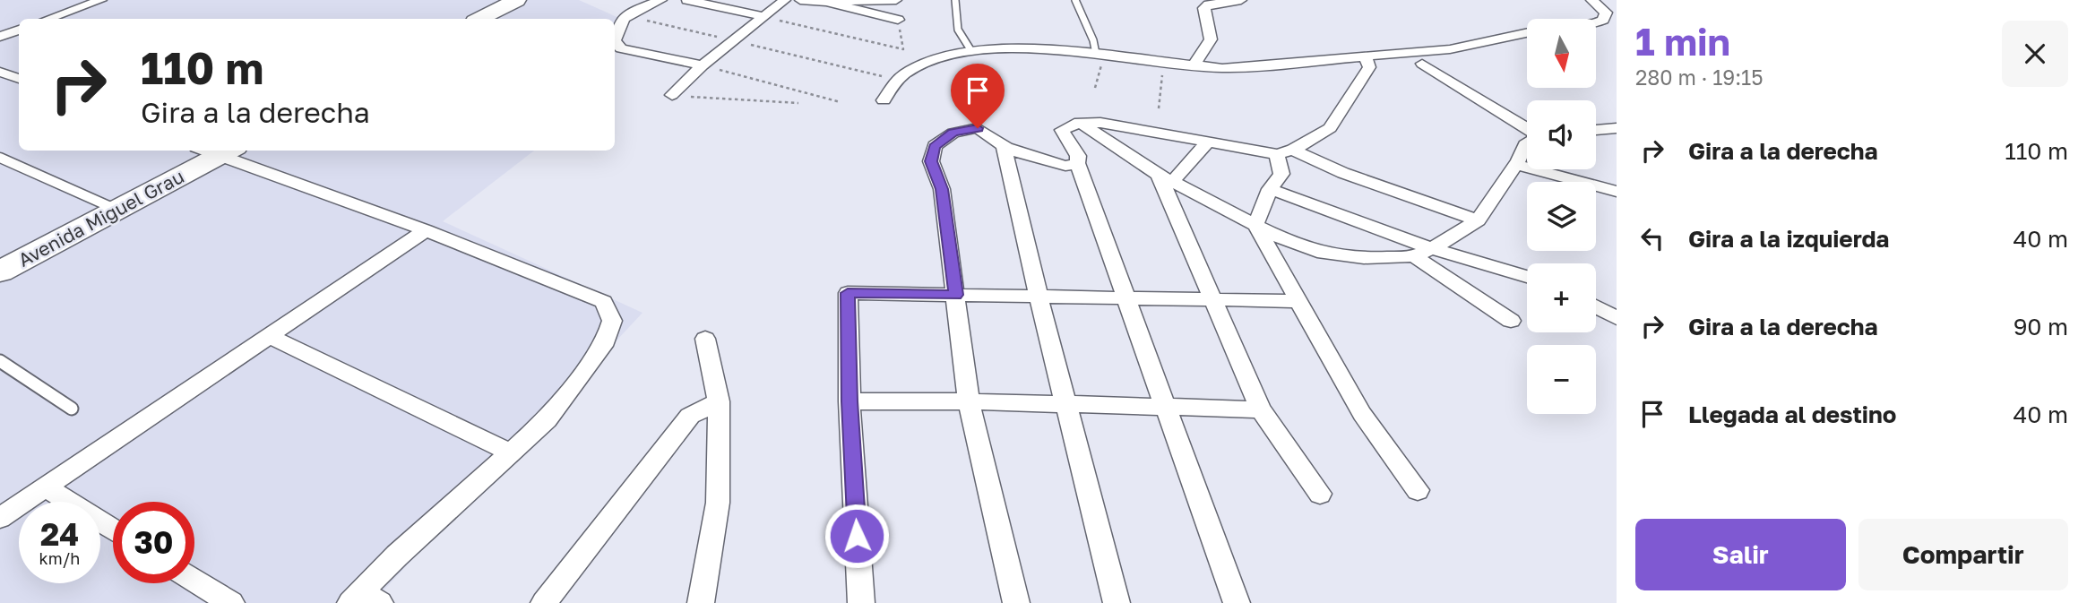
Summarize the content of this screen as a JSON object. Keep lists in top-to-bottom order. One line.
{"streets":{"main road":["Avenida Miguel Grau"]},"north":"bottom","page":{"heading":["1 min","280 m · 19:15"],"map_buttons":["+","−"],"turn":["110 m","Gira a la derecha"],"list":[{"name":"Gira a la derecha","value":"110 m"},{"name":"Gira a la izquierda","value":"40 m"},{"name":"Gira a la derecha","value":"90 m"},{"name":"Llegada al destino","value":"40 m"}],"speed":"24 km/h","limit":"30","buttons":["Salir","Compartir"]}}
